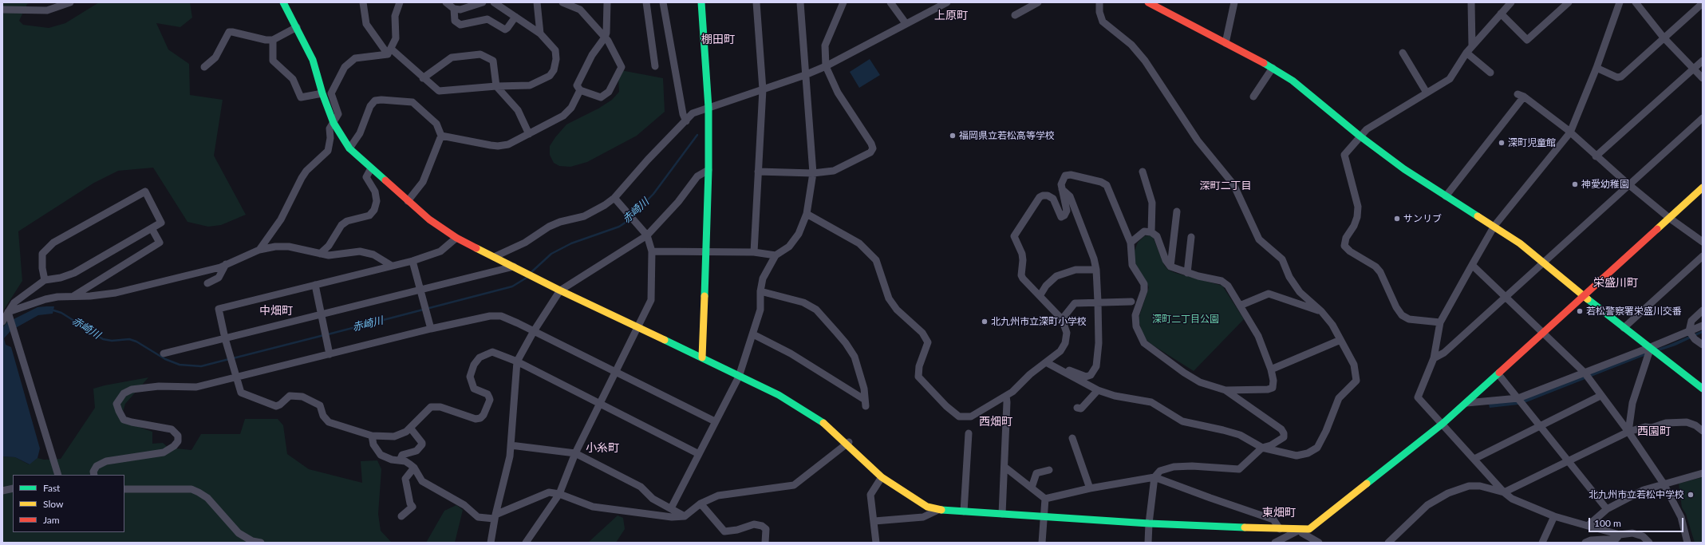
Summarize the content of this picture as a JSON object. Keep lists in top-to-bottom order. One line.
{"districts":["上原町","棚田町","深町二丁目","栄盛川町","中畑町","西畑町","西園町","小糸町","東畑町"],"water":["赤崎川"],"parks":["深町二丁目公園"],"places":["福岡県立若松高等学校","深町児童館","神愛幼稚園","サンリブ","若松警察署栄盛川交番","北九州市立深町小学校","北九州市立若松中学校"],"legend":["Fast","Slow","Jam"],"scale_bar":"100 m"}
